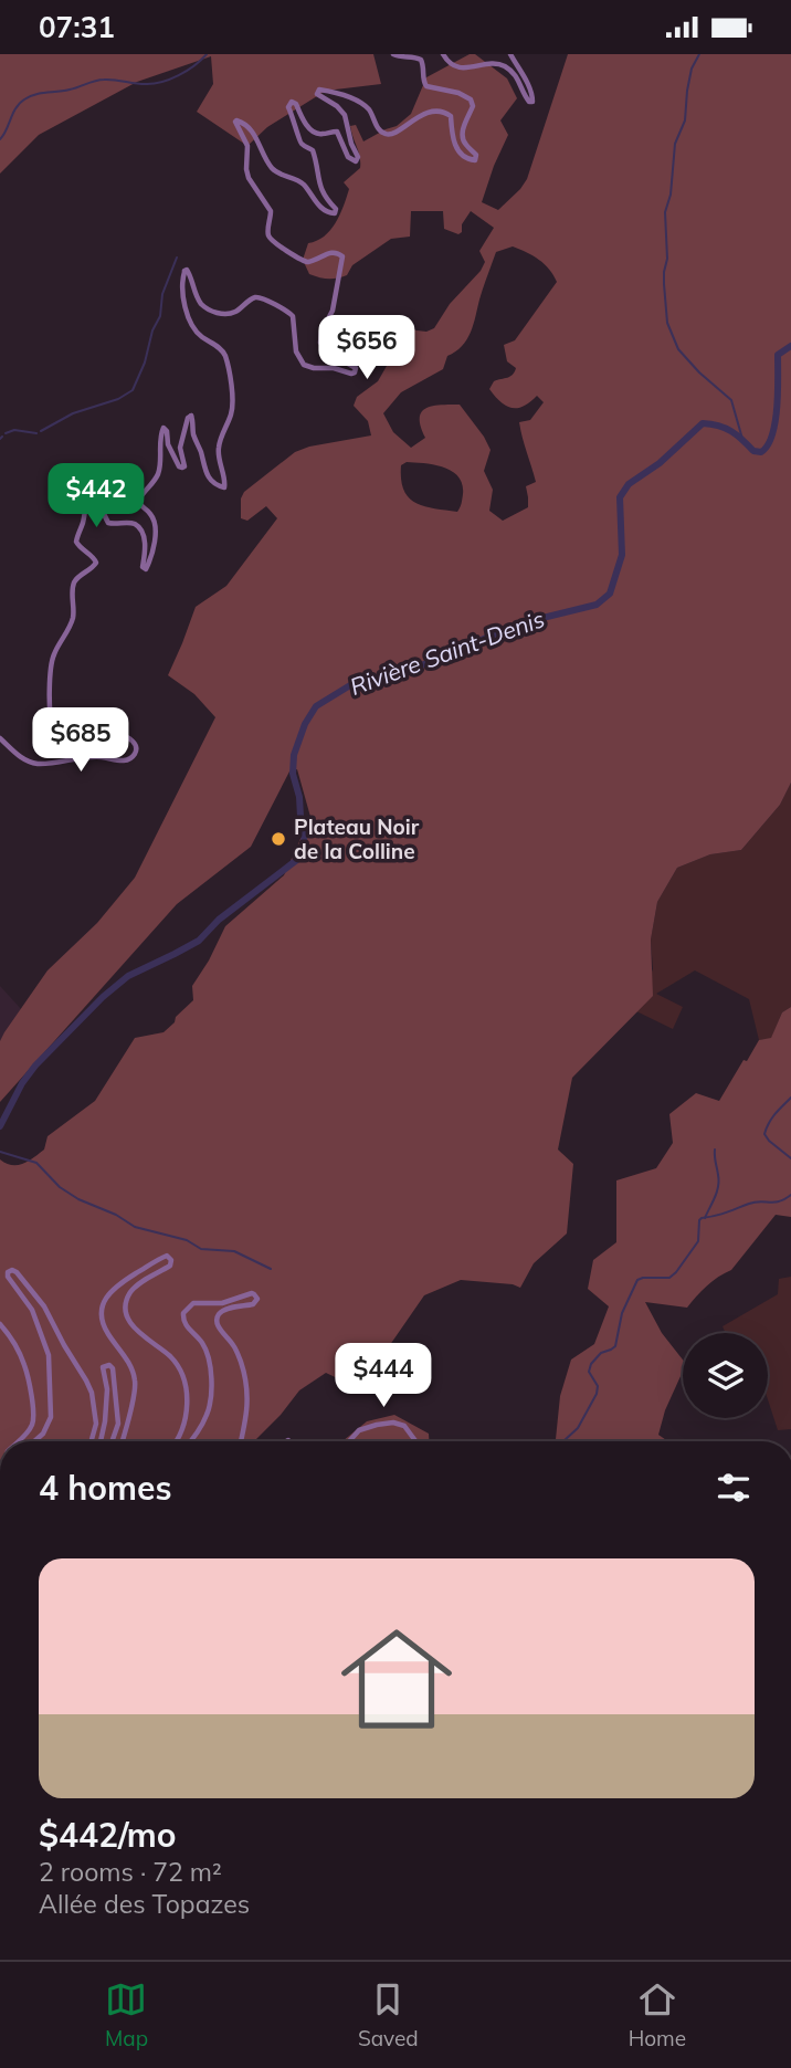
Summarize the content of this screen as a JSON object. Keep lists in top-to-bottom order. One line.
{"water":["Rivière Saint-Denis"],"places":["Plateau Noir de la Colline"],"page":{"status":"07:31","price":["$656","$442","$685","$444"],"heading":"4 homes","list":[{"name":"$442/mo","note":"2 rooms · 72 m² · Allée des Topazes"}],"tabs":["Map","Saved","Home"]}}
